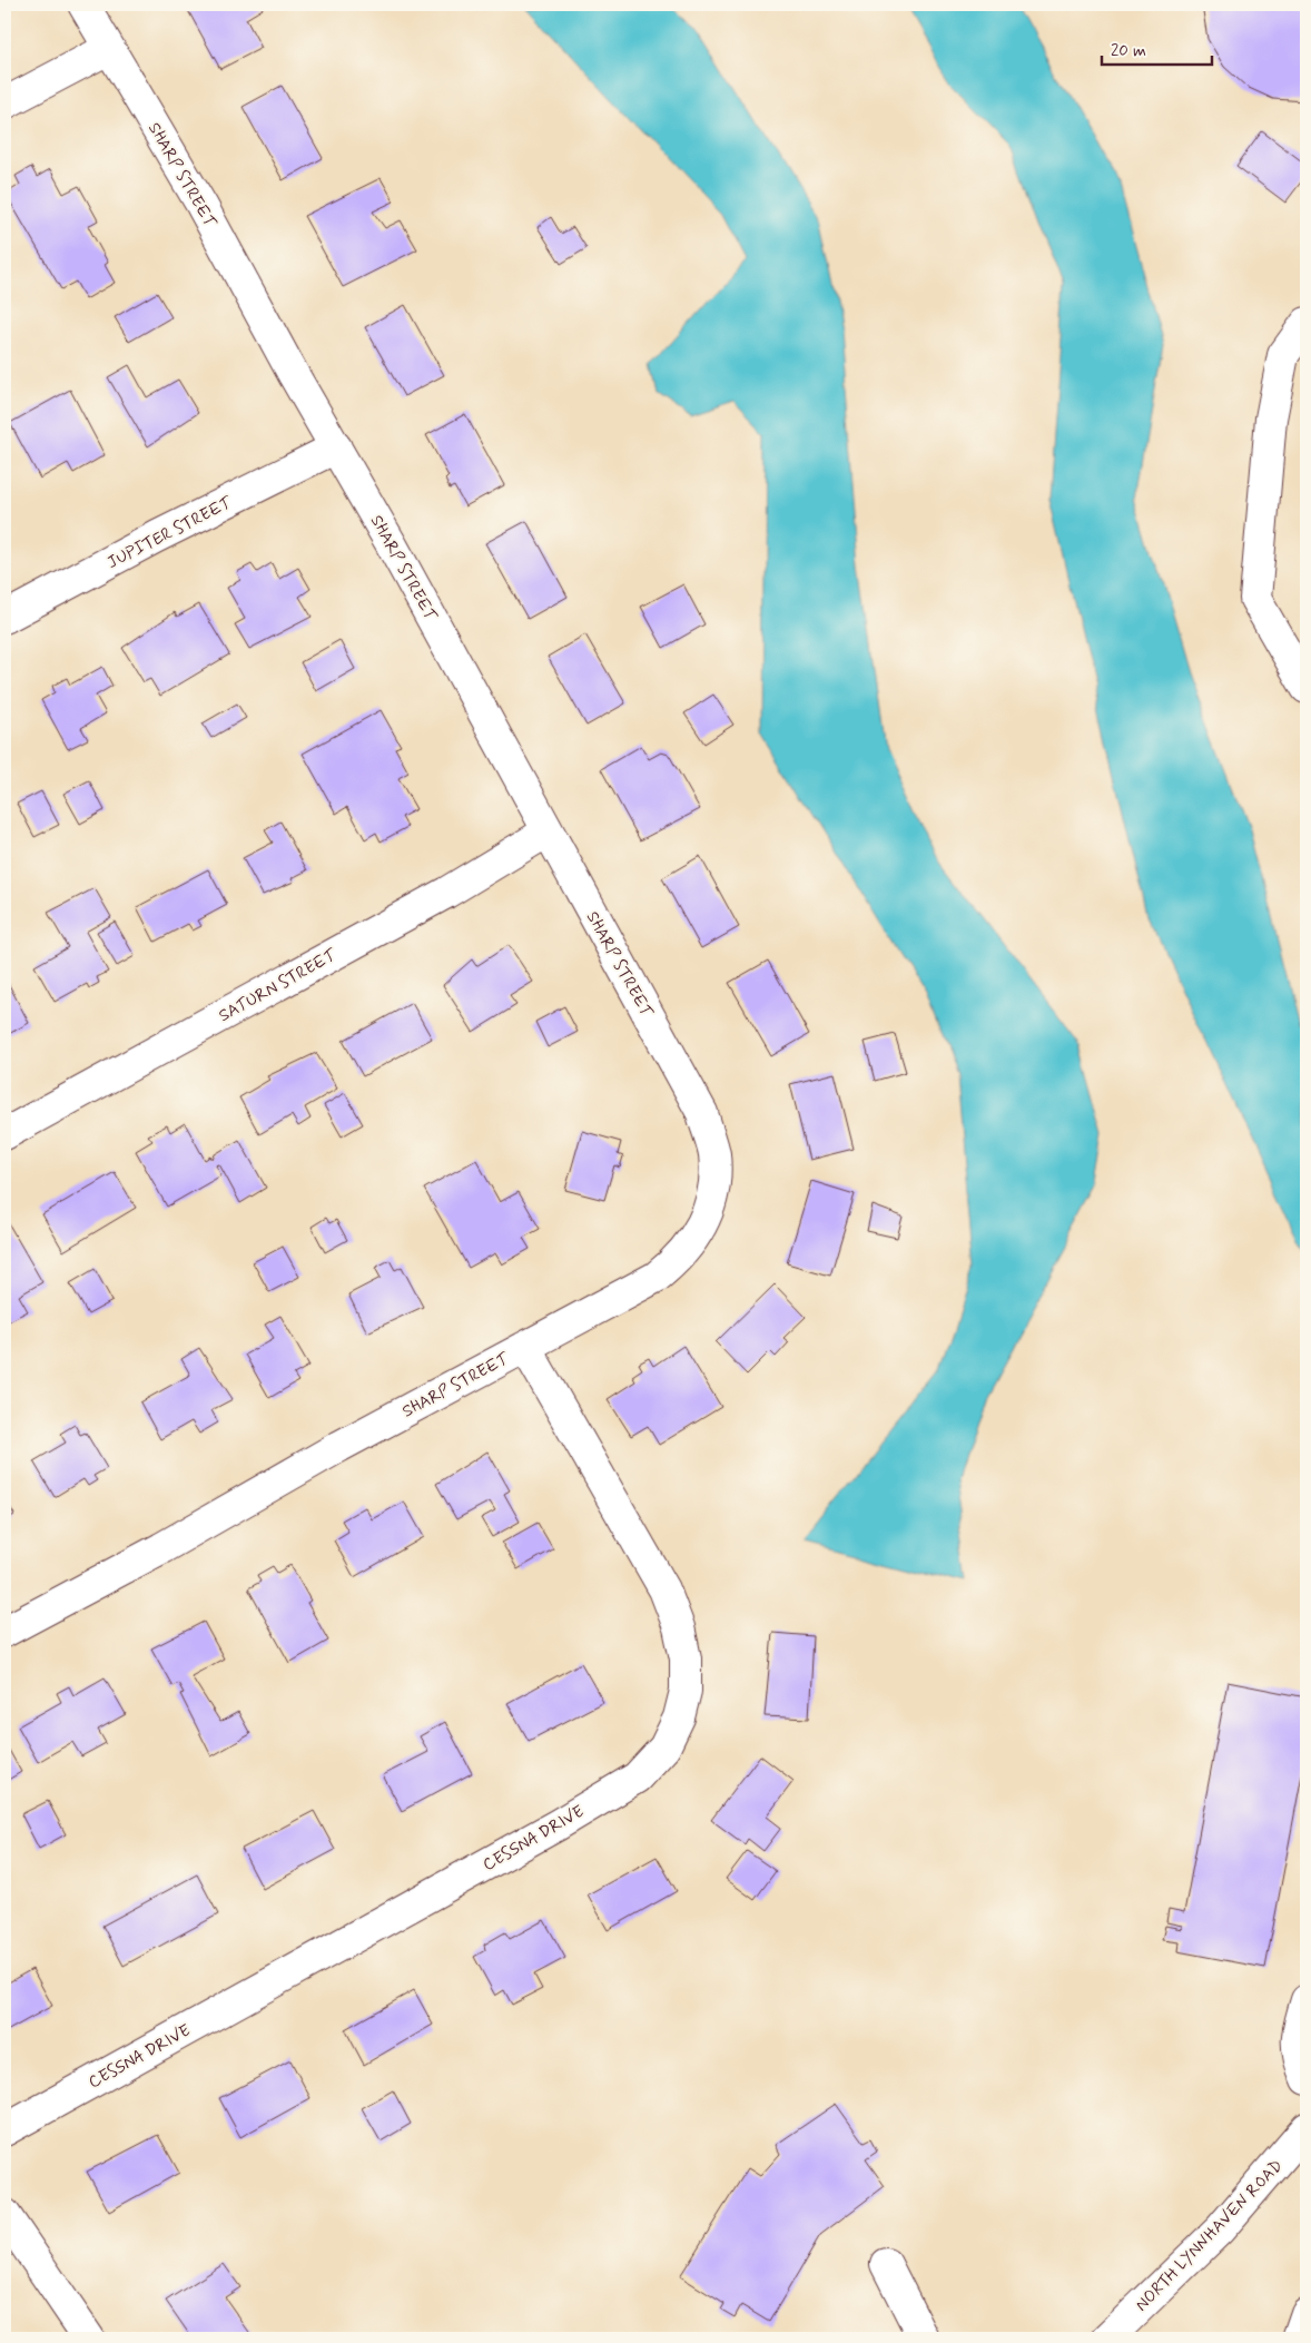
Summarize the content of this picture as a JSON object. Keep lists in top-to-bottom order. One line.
{"streets":{"street":["SHARP STREET","JUPITER STREET","SATURN STREET","CESSNA DRIVE","NORTH LYNNHAVEN ROAD"]},"crossings":[["SHARP STREET","JUPITER STREET"],["SHARP STREET","SATURN STREET"],["SHARP STREET","CESSNA DRIVE"]],"scale_bar":"20 m"}
